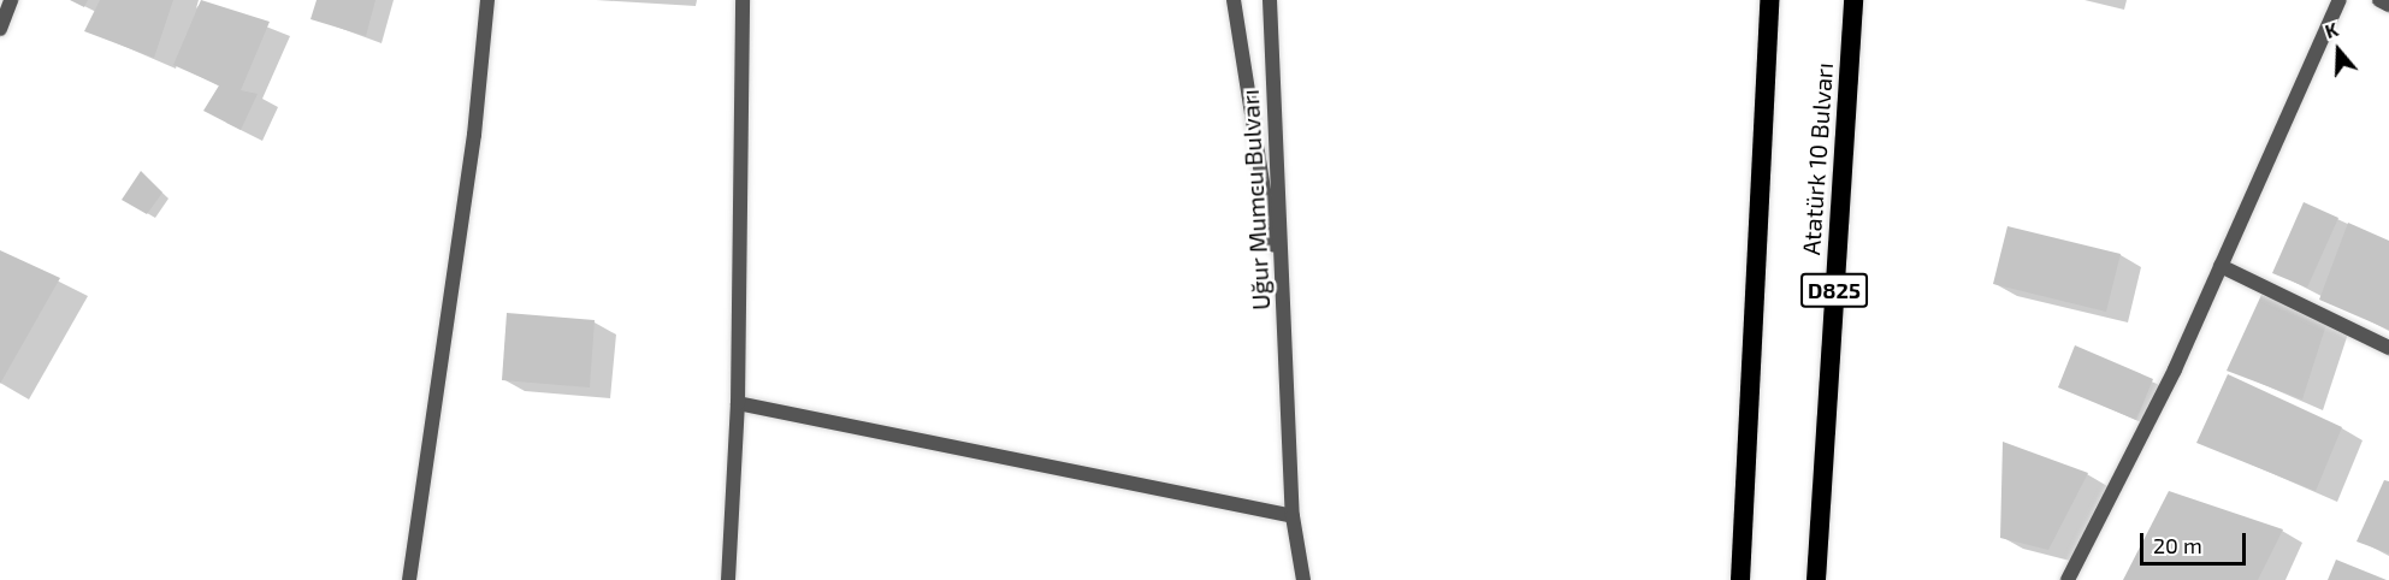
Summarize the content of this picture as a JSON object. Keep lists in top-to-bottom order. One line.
{"streets":{"highway":["Atatürk 10 Bulvarı","D825"],"street":["Uğur Mumcu Bulvarı"]},"scale_bar":"20 m","north":"top"}
